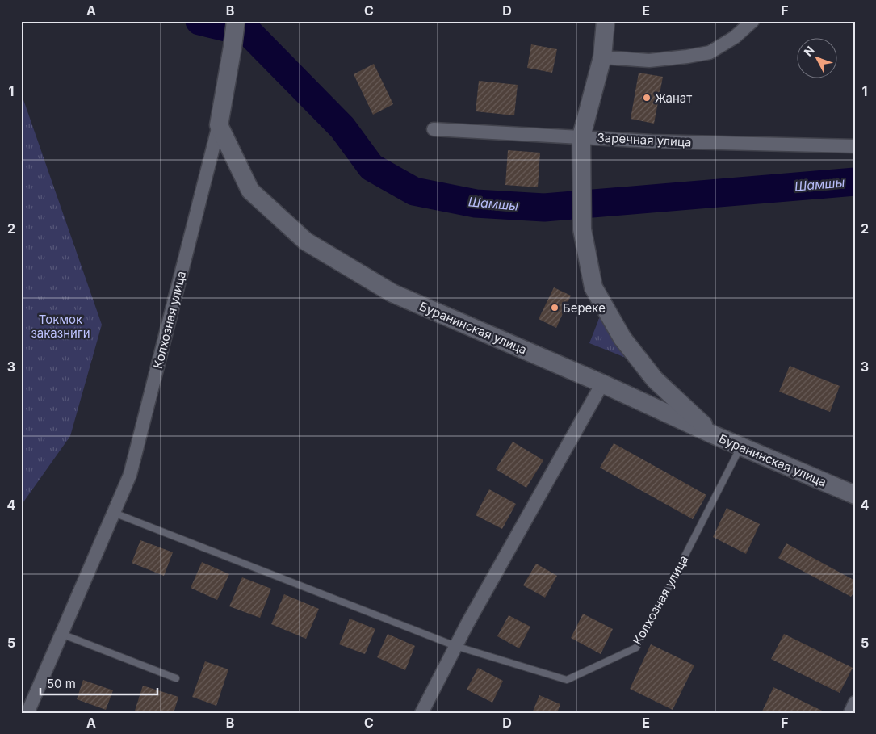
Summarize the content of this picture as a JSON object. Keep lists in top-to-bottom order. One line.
{"streets":{"main road":["Буранинская улица"],"street":["Заречная улица","Колхозная улица"]},"crossings":[["Колхозная улица","Буранинская улица"]],"water":["Шамшы"],"parks":["Токмок заказниги"],"places":["Жанат","Береке"],"scale_bar":"50 m","north":"top left","grid":{"columns":["A","B","C","D","E","F"],"rows":["1","2","3","4","5"]}}
